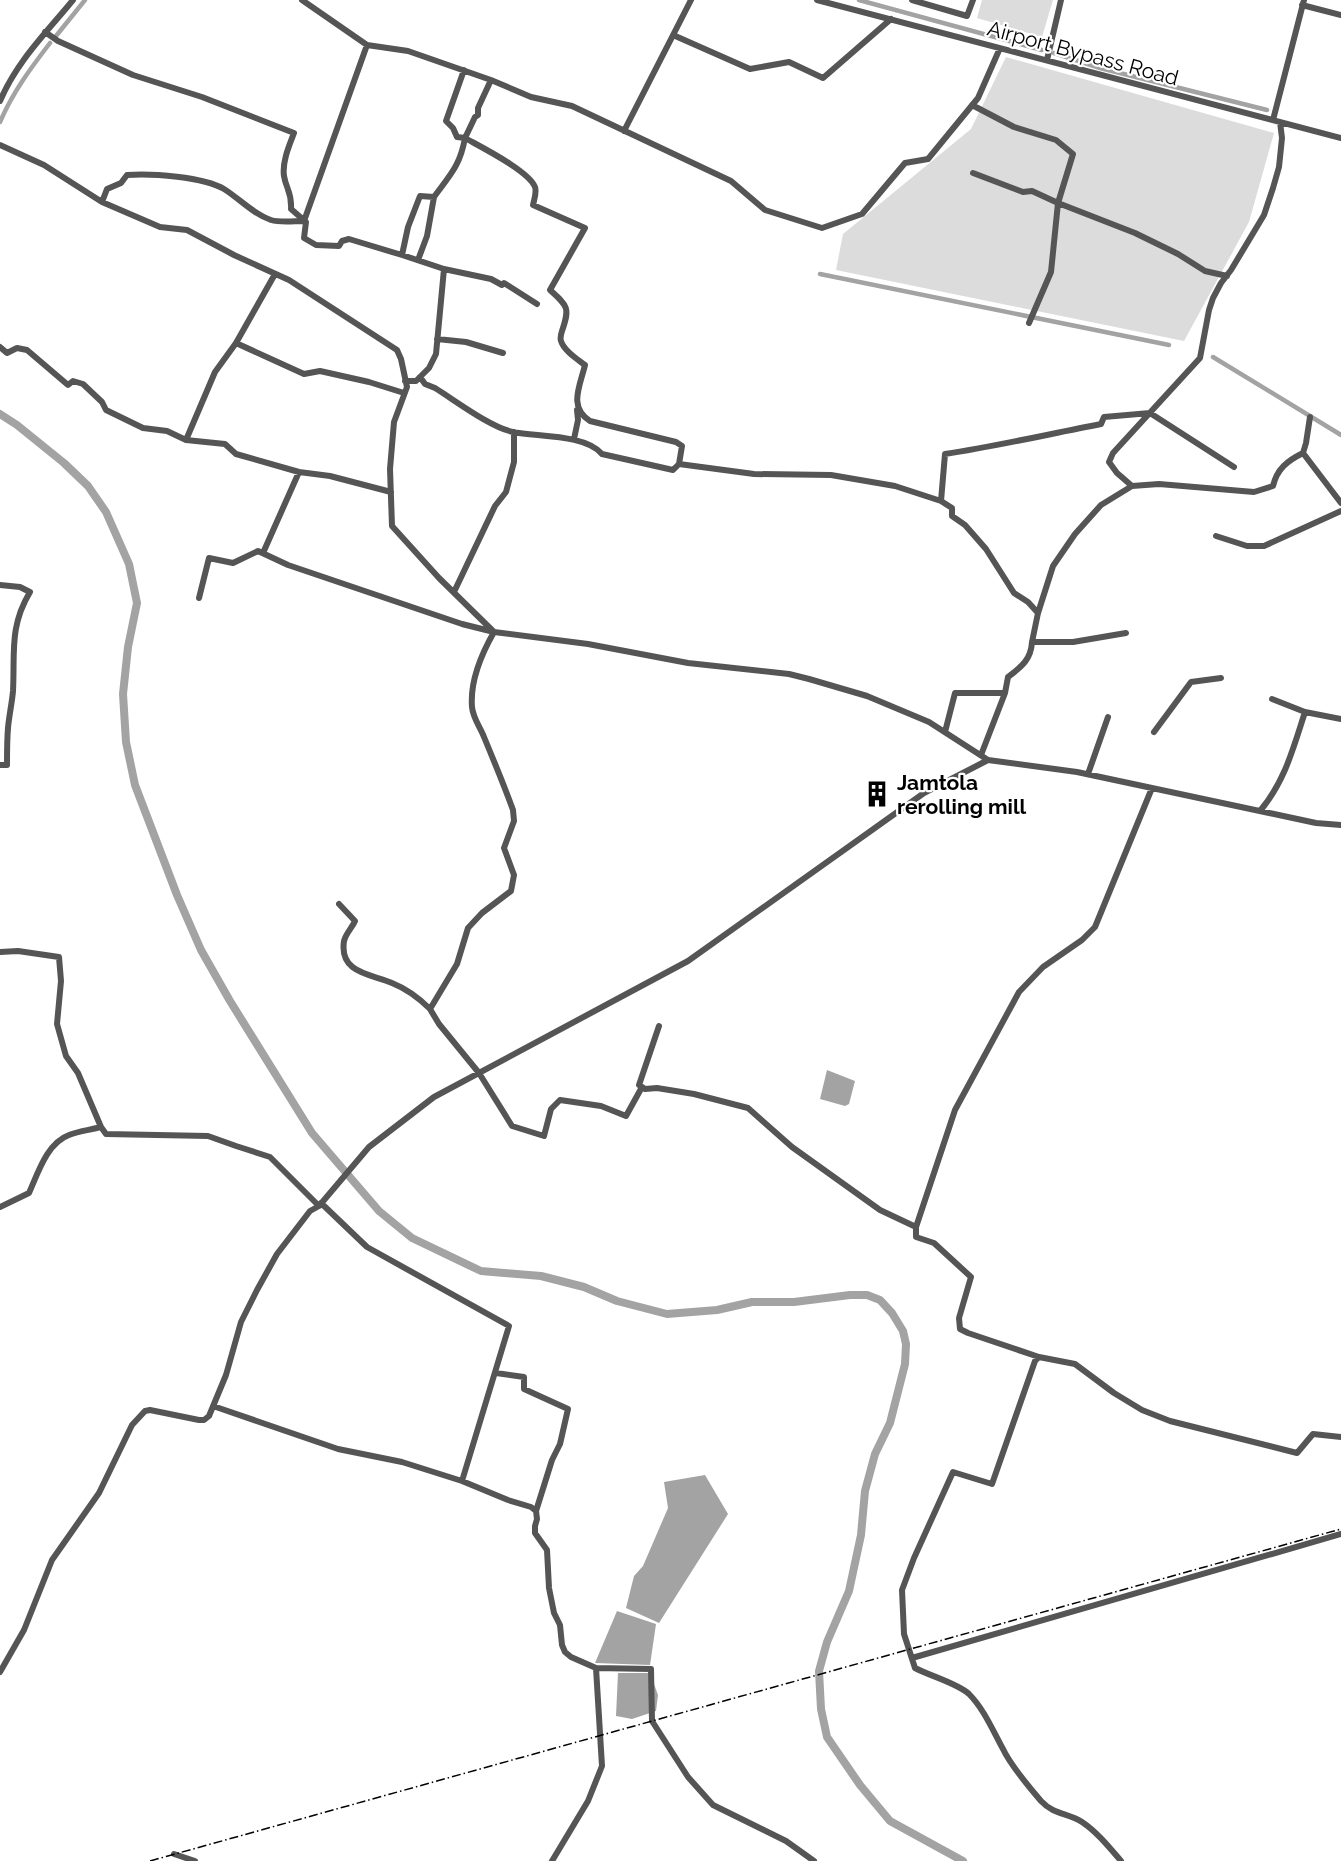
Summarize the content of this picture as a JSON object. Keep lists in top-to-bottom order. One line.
{"streets":{"street":["Airport Bypass Road"]},"places":{"building":["Jamtola rerolling mill"]}}
